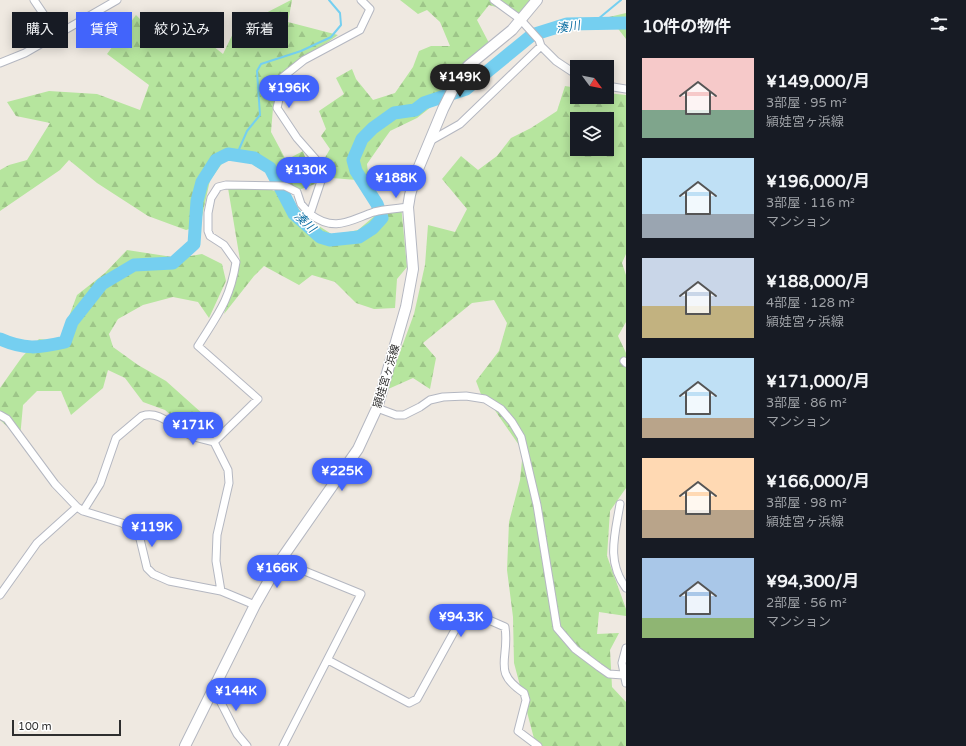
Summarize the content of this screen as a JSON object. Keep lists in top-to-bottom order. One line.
{"streets":{"main road":["頴娃宮ヶ浜線"]},"water":["湊川"],"scale_bar":"100 m","north":"bottom right","page":{"heading":"10件の物件","chip":["購入","賃貸","絞り込み","新着"],"list":[{"name":"¥149,000/月","note":"3部屋 · 95 m² · 頴娃宮ヶ浜線"},{"name":"¥196,000/月","note":"3部屋 · 116 m² · マンション"},{"name":"¥188,000/月","note":"4部屋 · 128 m² · 頴娃宮ヶ浜線"},{"name":"¥171,000/月","note":"3部屋 · 86 m² · マンション"},{"name":"¥166,000/月","note":"3部屋 · 98 m² · 頴娃宮ヶ浜線"},{"name":"¥94,300/月","note":"2部屋 · 56 m² · マンション"}],"price":["¥149K","¥196K","¥130K","¥188K","¥171K","¥225K","¥119K","¥166K","¥94.3K","¥144K"],"scale":"100 m"}}
